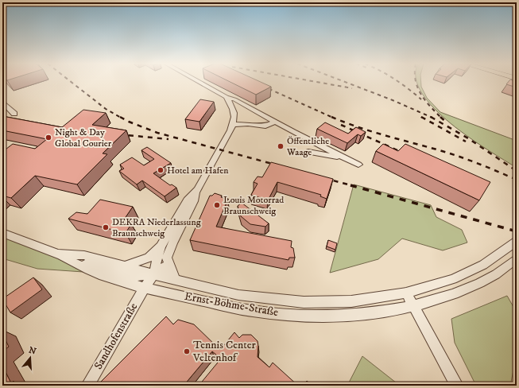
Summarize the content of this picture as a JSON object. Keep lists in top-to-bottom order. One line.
{"streets":{"street":["Ernst-Böhme-Straße","Sandhofenstraße"]},"crossings":[["Ernst-Böhme-Straße","Sandhofenstraße"]],"places":["Night & Day Global Courier","Öffentliche Waage","Hotel am Hafen","Louis Motorrad Braunschweig","DEKRA Niederlassung Braunschweig","Tennis Center Veltenhof"],"north":"top"}
